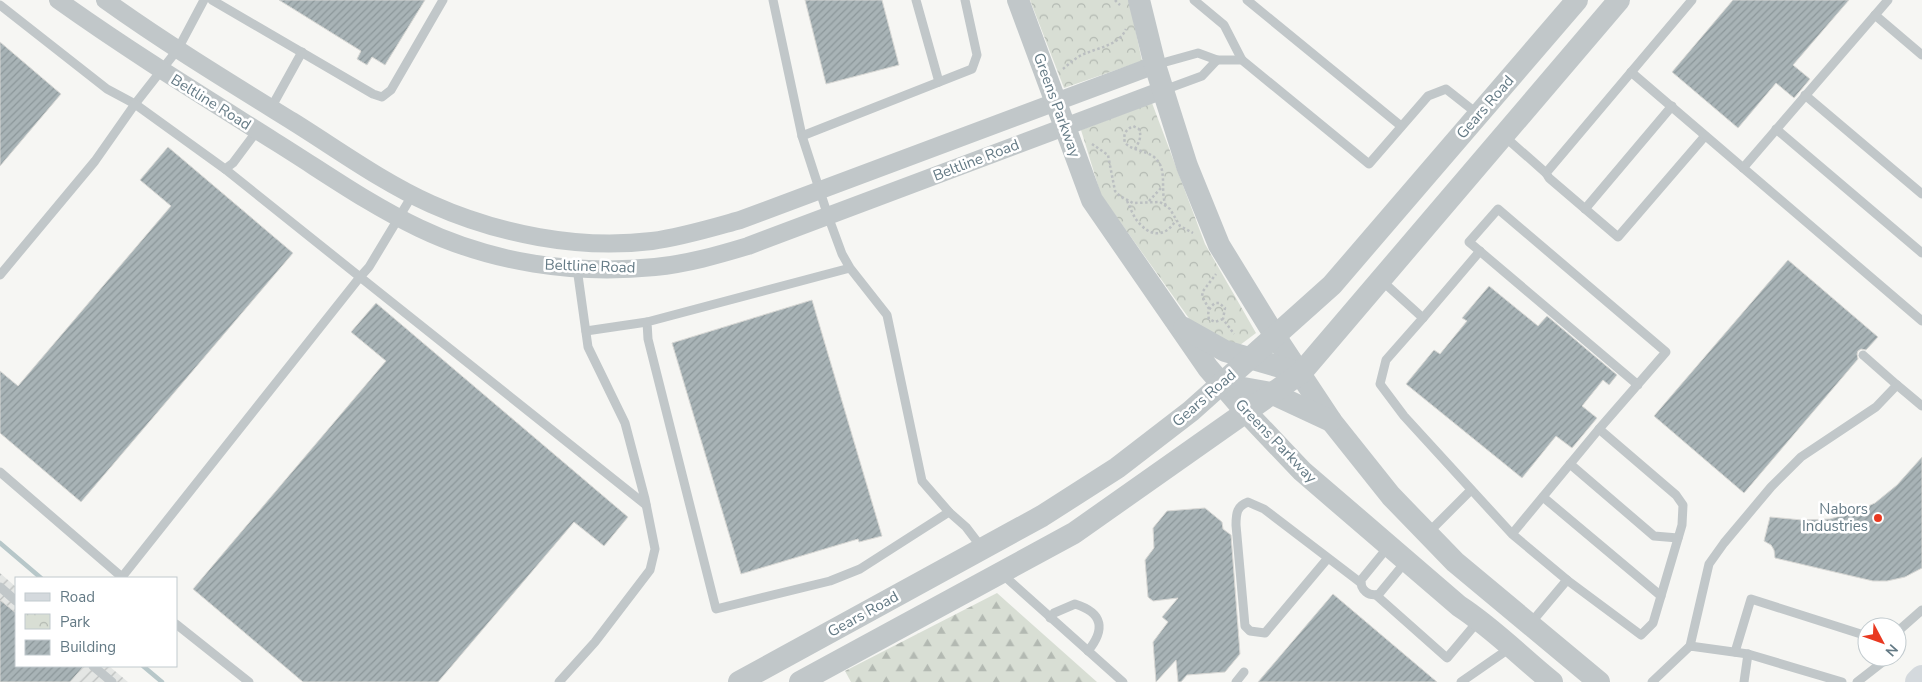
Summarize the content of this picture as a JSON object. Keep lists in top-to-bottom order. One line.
{"streets":{"street":["Beltline Road","Greens Parkway","Gears Road"]},"crossings":[["Beltline Road","Greens Parkway"],["Greens Parkway","Gears Road"]],"places":["Nabors Industries"],"legend":["Road","Park","Building"],"north":"bottom right"}
